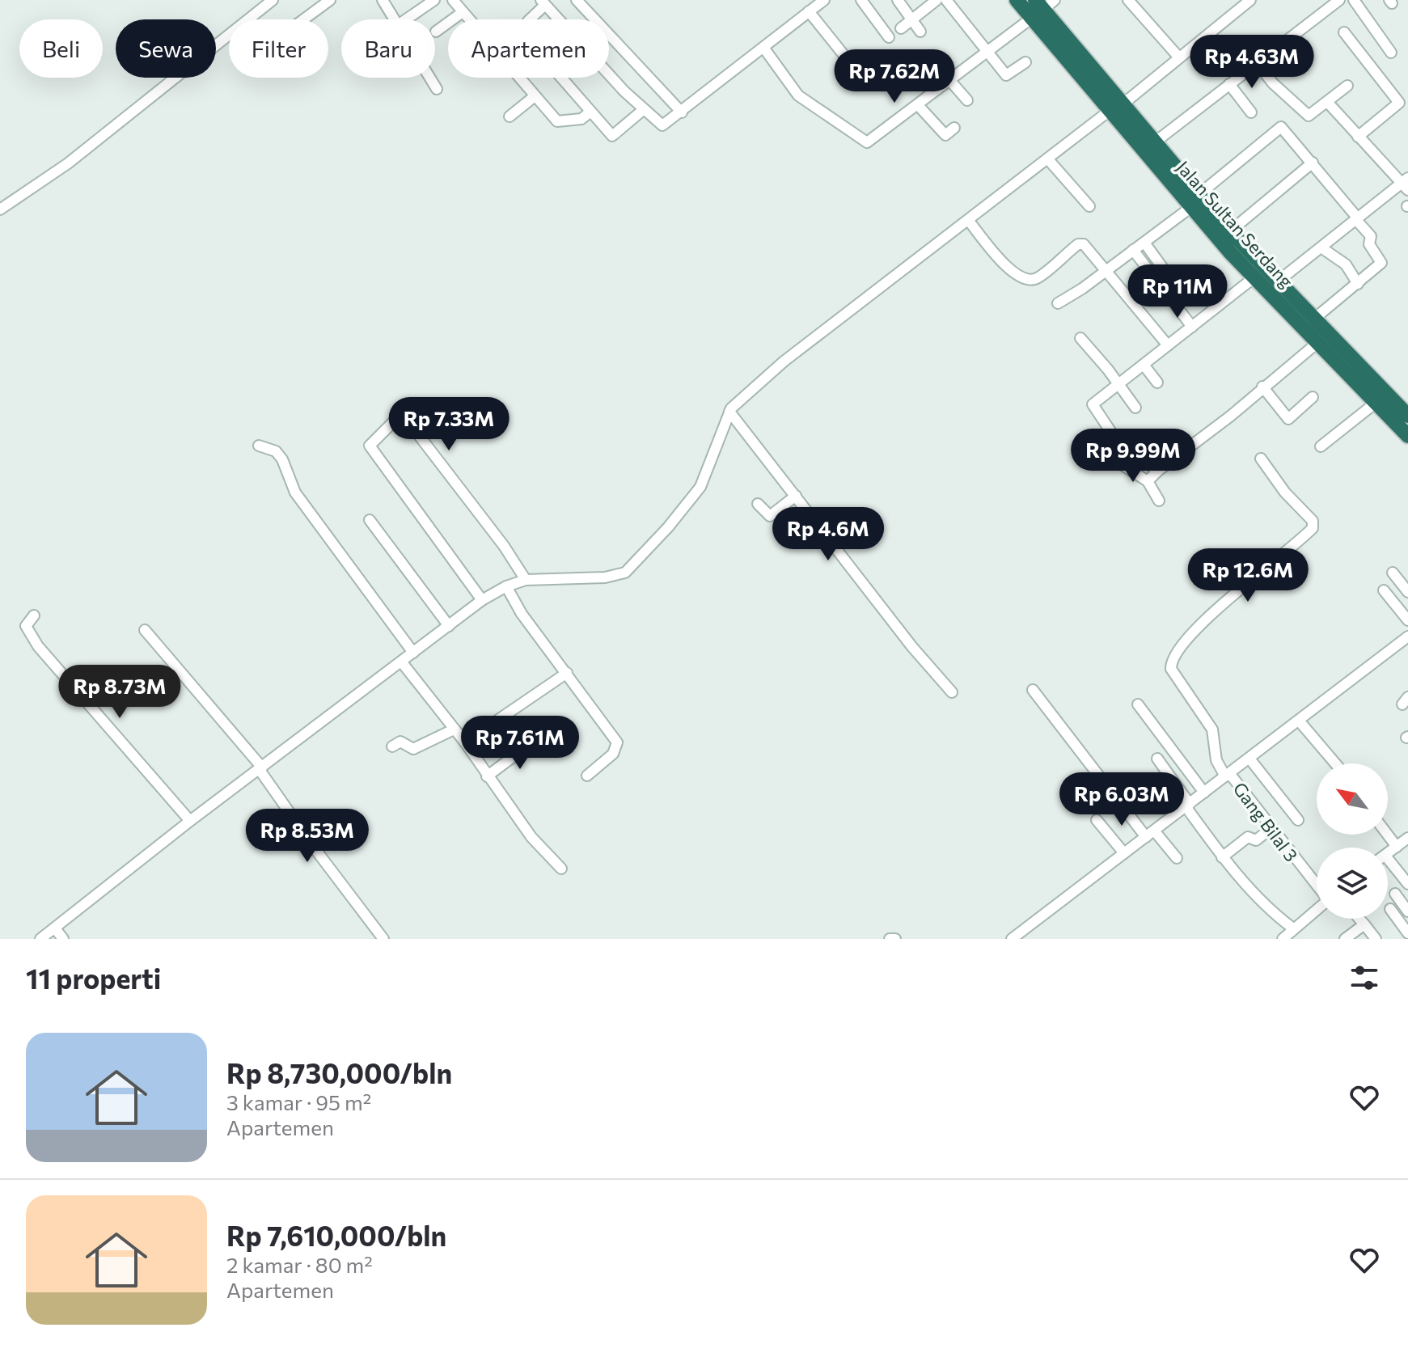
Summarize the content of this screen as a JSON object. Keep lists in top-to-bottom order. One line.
{"streets":{"highway":["Jalan Sultan Serdang"],"street":["Gang Bilal 3"]},"north":"top left","page":{"chip":["Beli","Sewa","Filter","Baru","Apartemen"],"price":["Rp 4.63M","Rp 7.62M","Rp 11M","Rp 7.33M","Rp 9.99M","Rp 4.6M","Rp 12.6M","Rp 8.73M","Rp 7.61M","Rp 6.03M","Rp 8.53M"],"heading":"11 properti","list":[{"name":"Rp 8,730,000/bln","note":"3 kamar · 95 m² · Apartemen"},{"name":"Rp 7,610,000/bln","note":"2 kamar · 80 m² · Apartemen"}]}}
